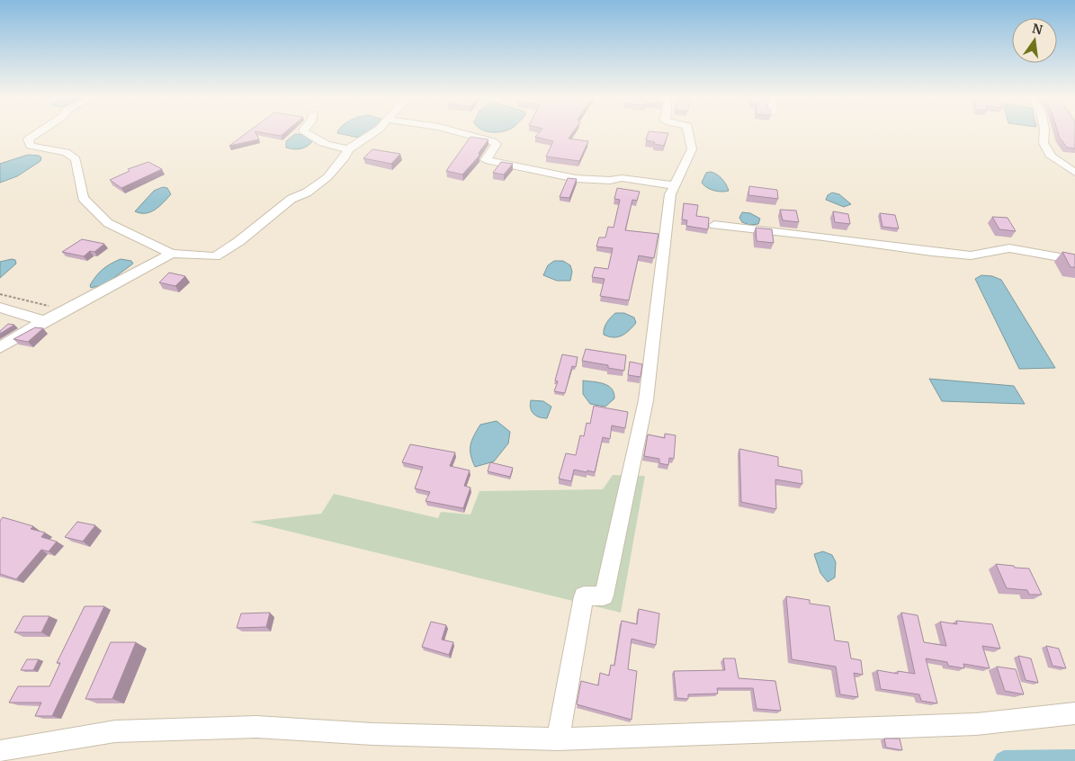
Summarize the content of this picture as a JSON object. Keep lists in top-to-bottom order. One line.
{"north":"top"}
